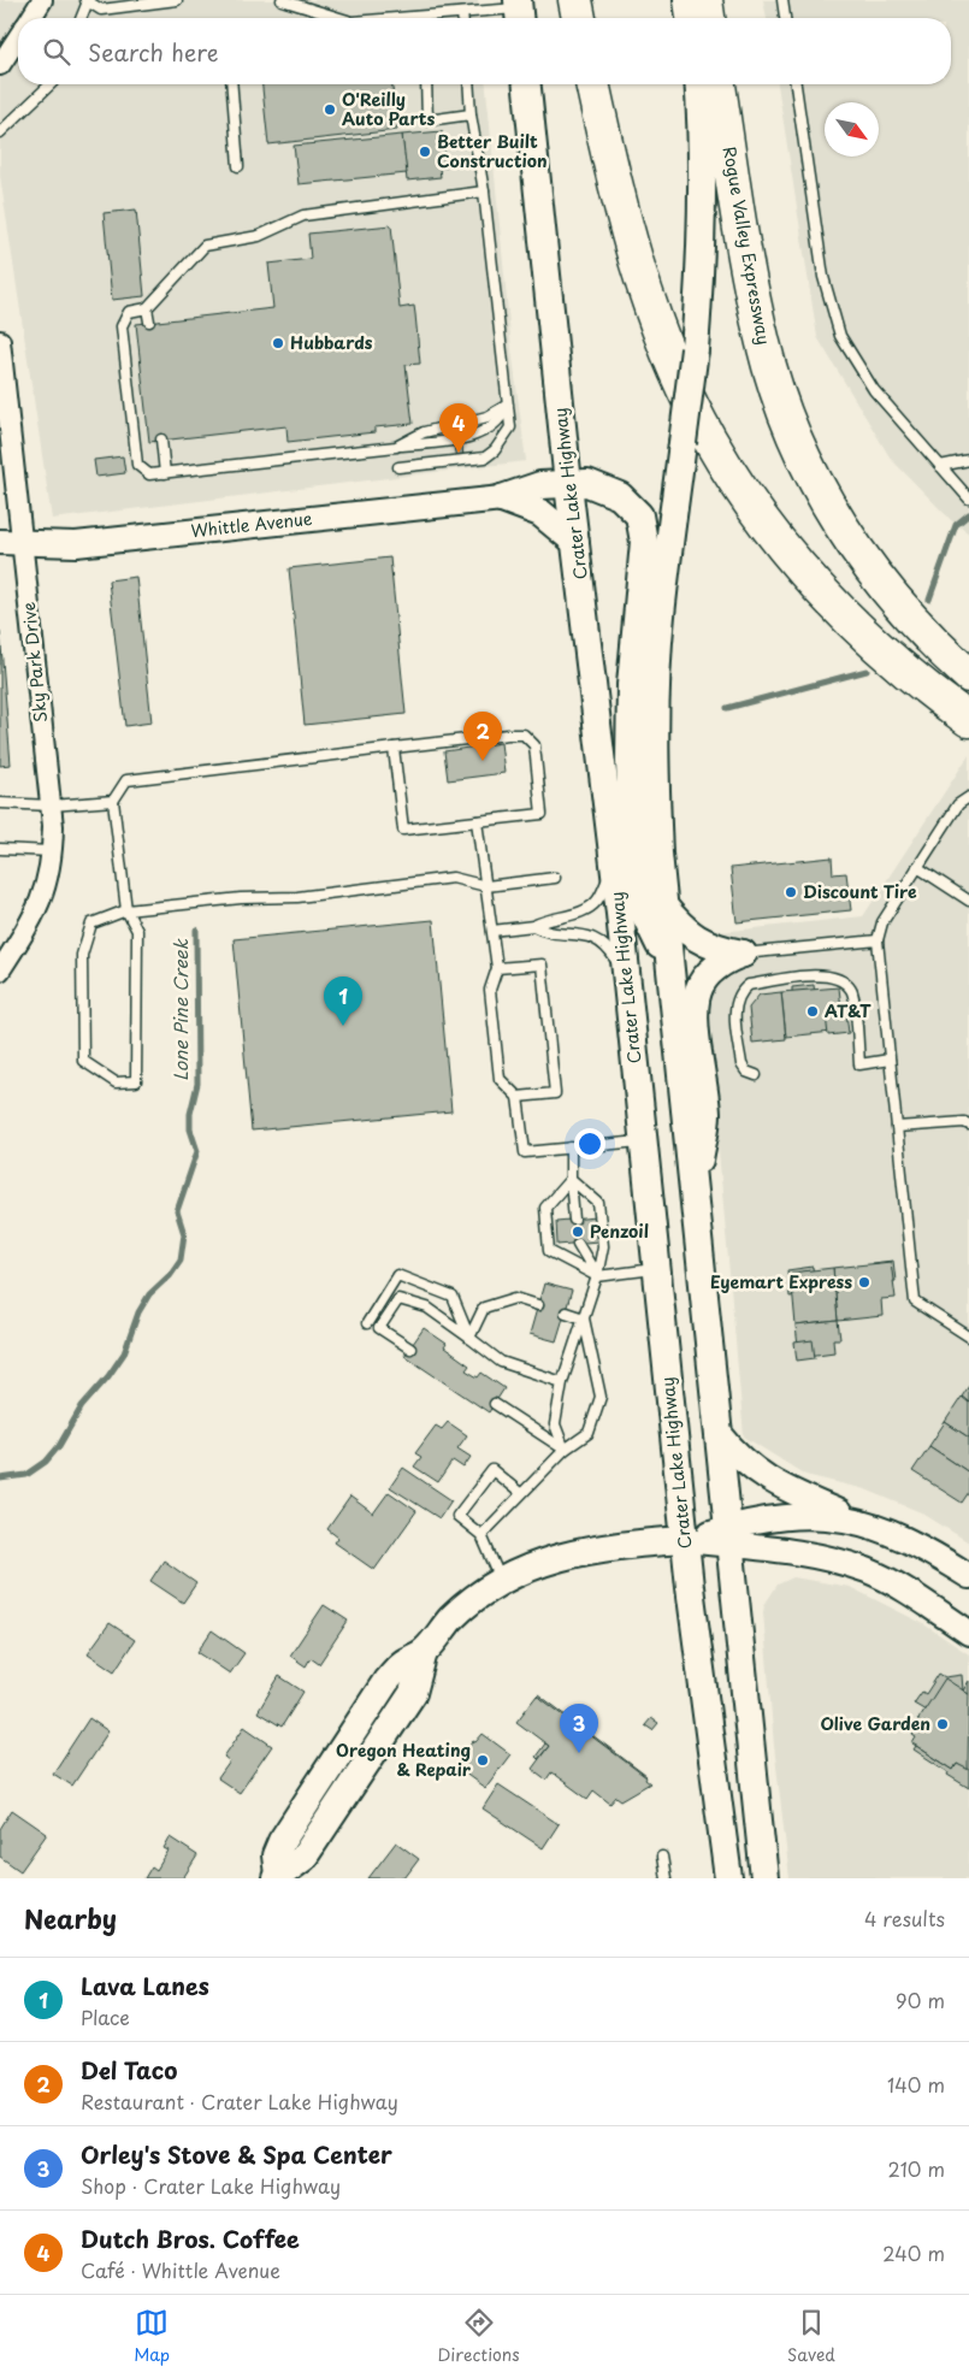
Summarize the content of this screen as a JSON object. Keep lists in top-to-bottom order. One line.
{"streets":{"highway":["Rogue Valley Expressway"],"main road":["Crater Lake Highway"],"street":["Whittle Avenue","Sky Park Drive"]},"crossings":[["Whittle Avenue","Sky Park Drive"]],"water":["Lone Pine Creek"],"places":["O'Reilly Auto Parts","Better Built Construction","Hubbards","Discount Tire","AT&T","Penzoil","Eyemart Express","Olive Garden","Oregon Heating & Repair"],"north":"bottom right","page":{"search":"Search here","pins":["4","2","1","3"],"heading":["Nearby","4 results"],"list":[{"mark":"1","name":"Lava Lanes","note":"Place","value":"90 m"},{"mark":"2","name":"Del Taco","note":"Restaurant · Crater Lake Highway","value":"140 m"},{"mark":"3","name":"Orley's Stove & Spa Center","note":"Shop · Crater Lake Highway","value":"210 m"},{"mark":"4","name":"Dutch Bros. Coffee","note":"Café · Whittle Avenue","value":"240 m"}],"nav":["Map","Directions","Saved"]}}
